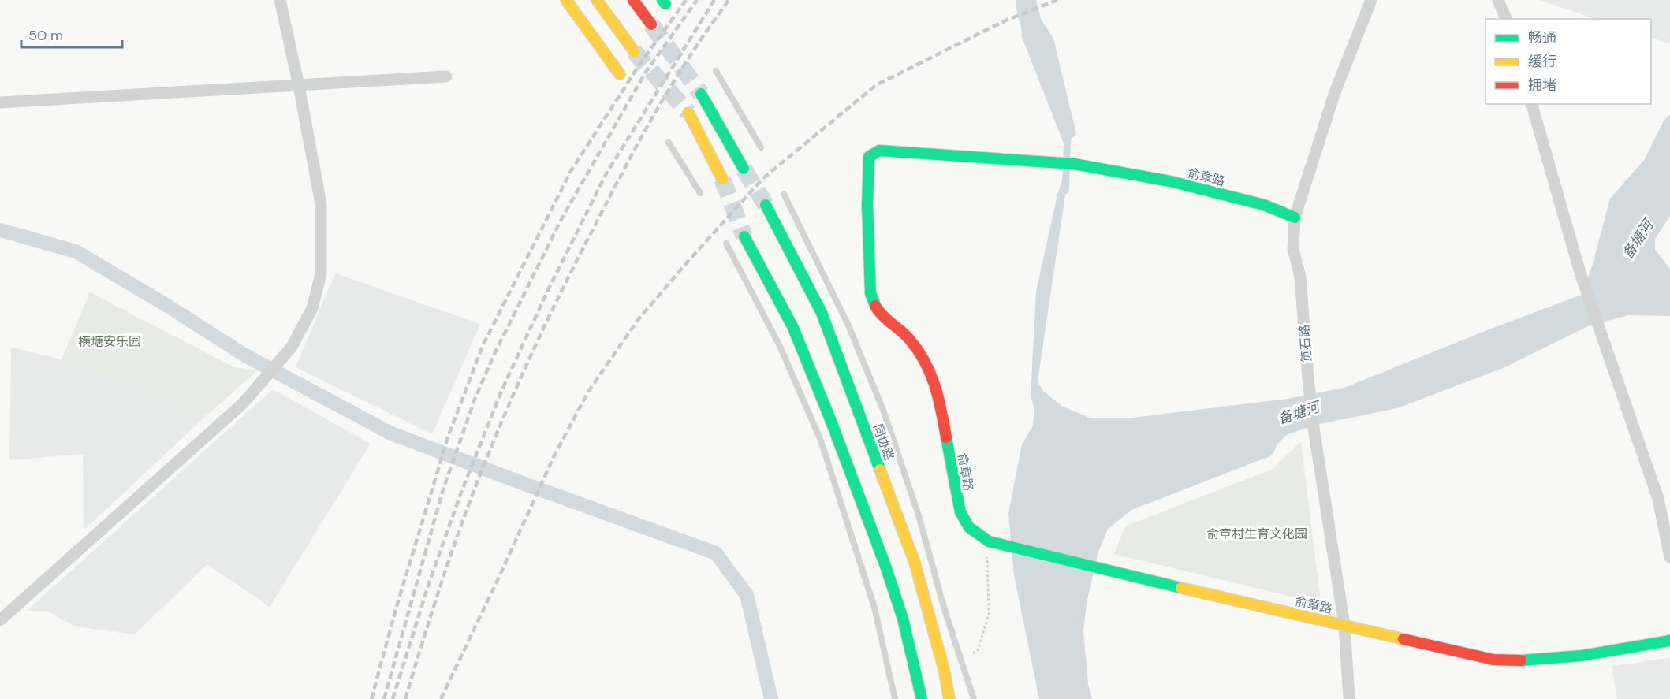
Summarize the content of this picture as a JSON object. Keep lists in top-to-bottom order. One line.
{"streets":{"street":["俞章路","笕石路","同协路"]},"crossings":[["俞章路","笕石路"]],"water":["备塘河"],"parks":["横塘安乐园","俞章村生育文化园"],"legend":["畅通","缓行","拥堵"],"scale_bar":"50 m"}
